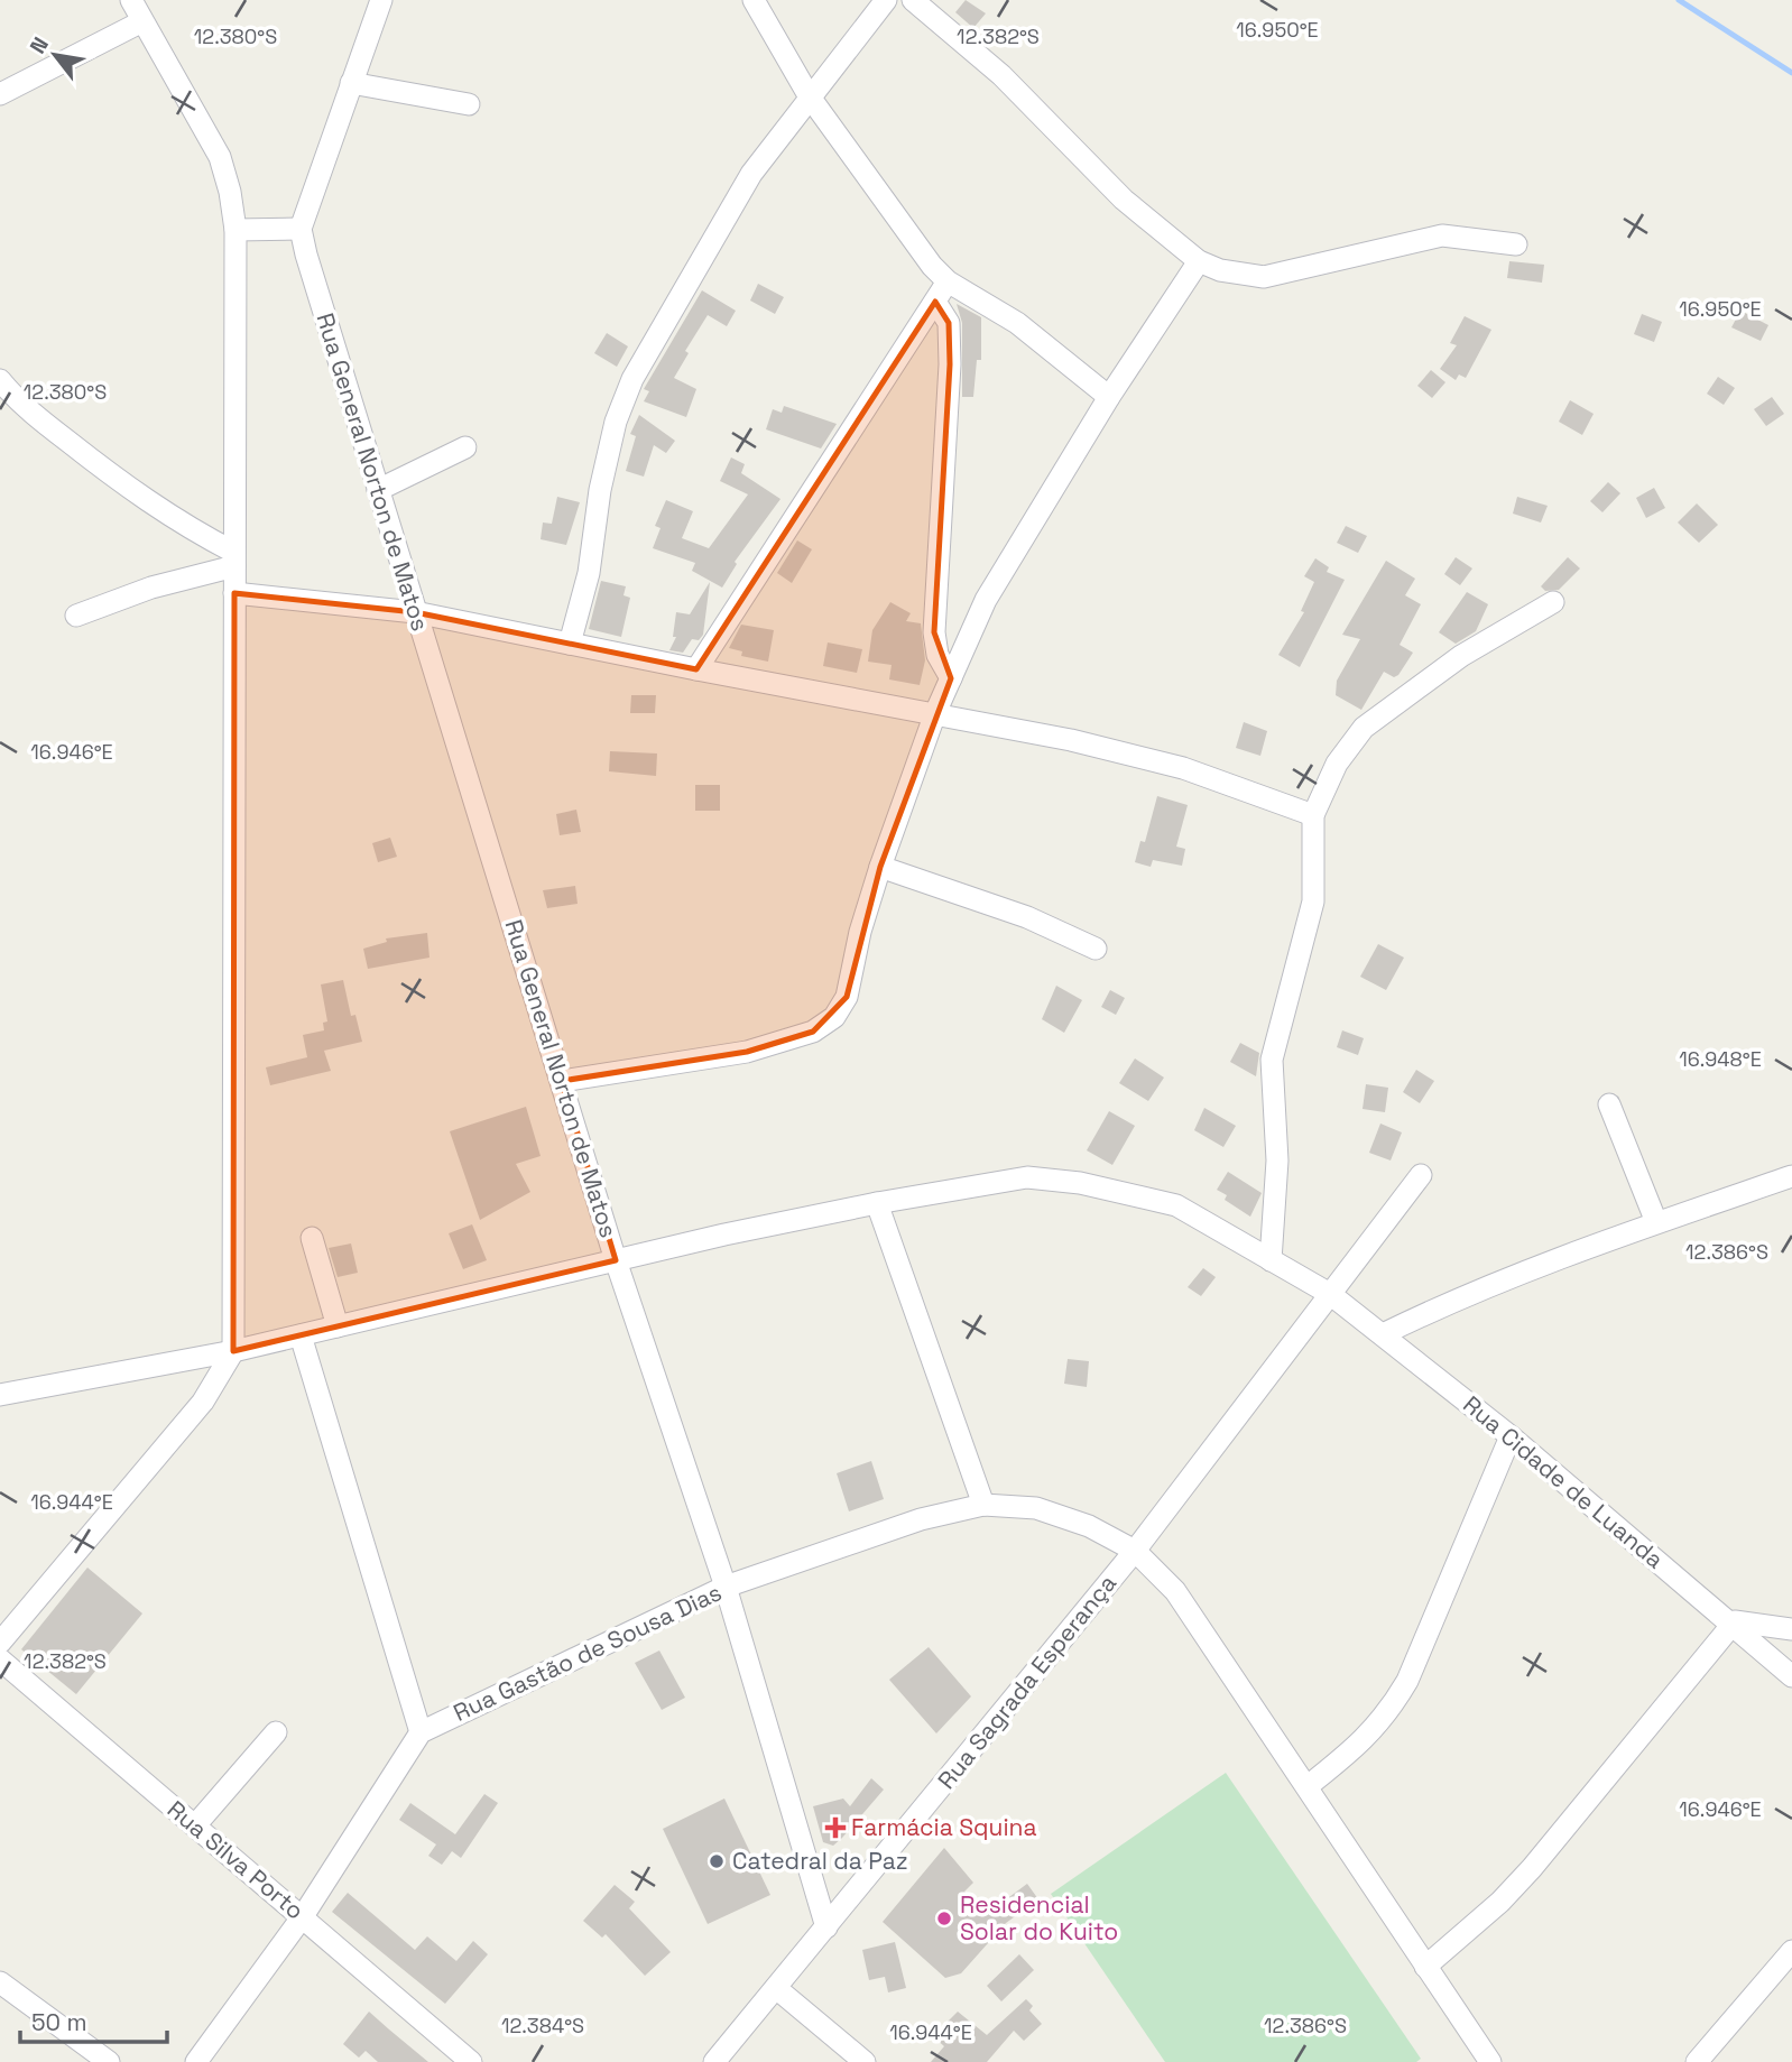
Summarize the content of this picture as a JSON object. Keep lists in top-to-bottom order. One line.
{"streets":{"street":["Rua General Norton de Matos","Rua Cidade de Luanda","Rua Gastão de Sousa Dias","Rua Sagrada Esperança","Rua Silva Porto"]},"crossings":[["Rua General Norton de Matos","Rua Cidade de Luanda"],["Rua General Norton de Matos","Rua Gastão de Sousa Dias"],["Rua General Norton de Matos","Rua Sagrada Esperança"],["Rua Cidade de Luanda","Rua Sagrada Esperança"],["Rua Gastão de Sousa Dias","Rua Sagrada Esperança"]],"places":{"health":["Farmácia Squina"],"other":["Catedral da Paz","Residencial Solar do Kuito"]},"scale_bar":"50 m","north":"top left","coordinates":["16.950°E","12.380°S","12.382°S","16.946°E","16.948°E","12.386°S","16.944°E","12.384°S"]}
